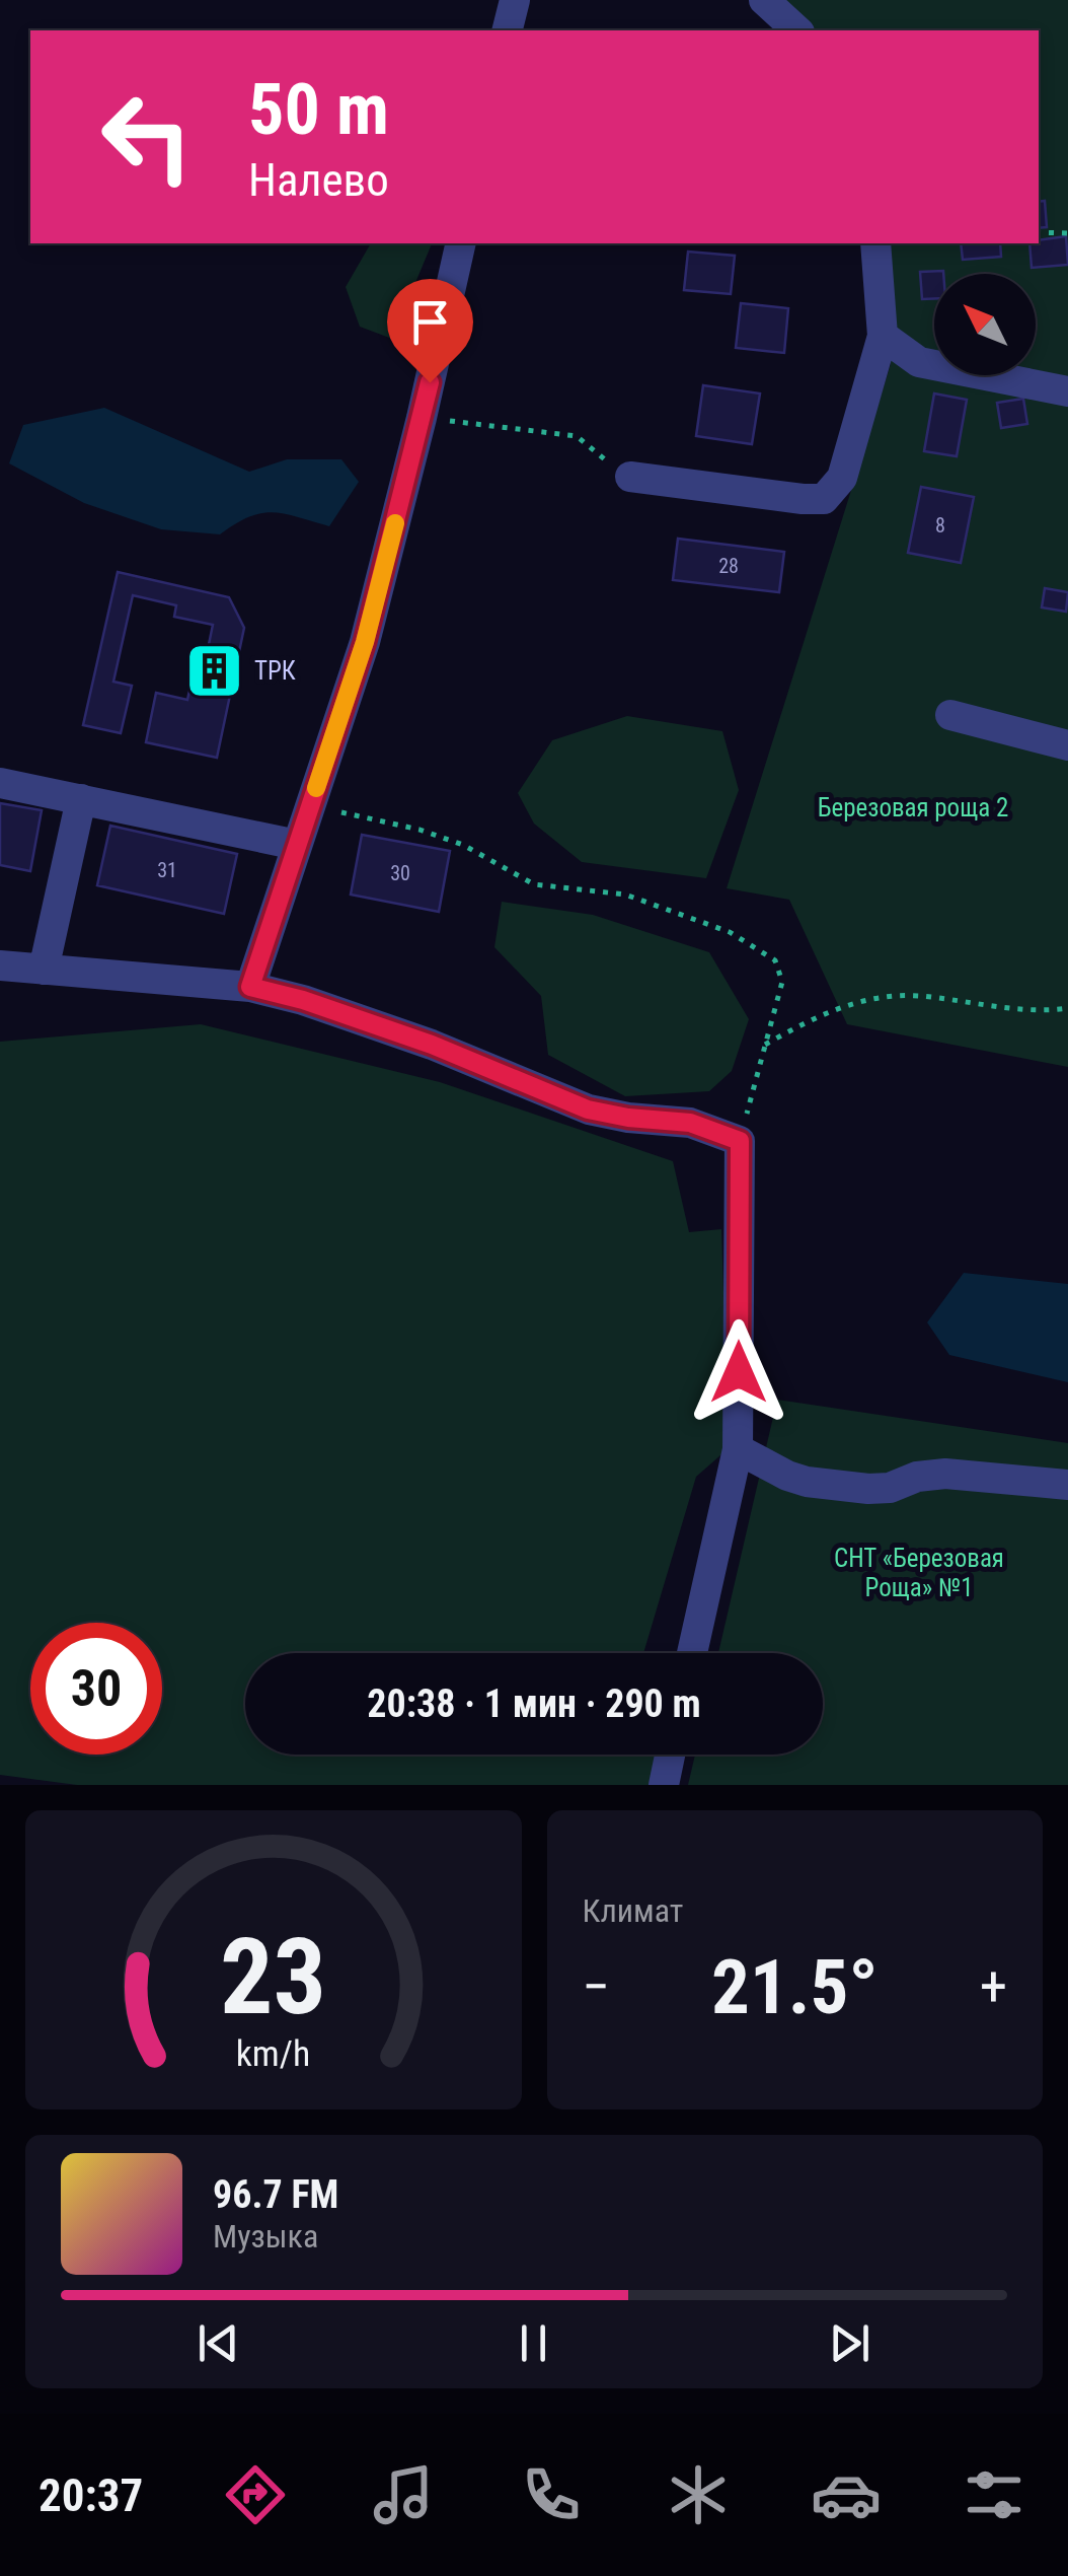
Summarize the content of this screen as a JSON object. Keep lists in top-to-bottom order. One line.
{"parks":["Березовая роща 2","СНТ «Березовая Роща» №1"],"places":{"building":["ТРК"]},"house_numbers":["8","28","31","30"],"north":"top left","page":{"turn":["50 m","Налево"],"limit":"30","trip":"20:38 · 1 мин · 290 m","tile":"Климат","heat":["−","21.5°","+"],"song":["96.7 FM","Музыка"],"tabs":"20:37","gauge":["23","km/h"]}}
